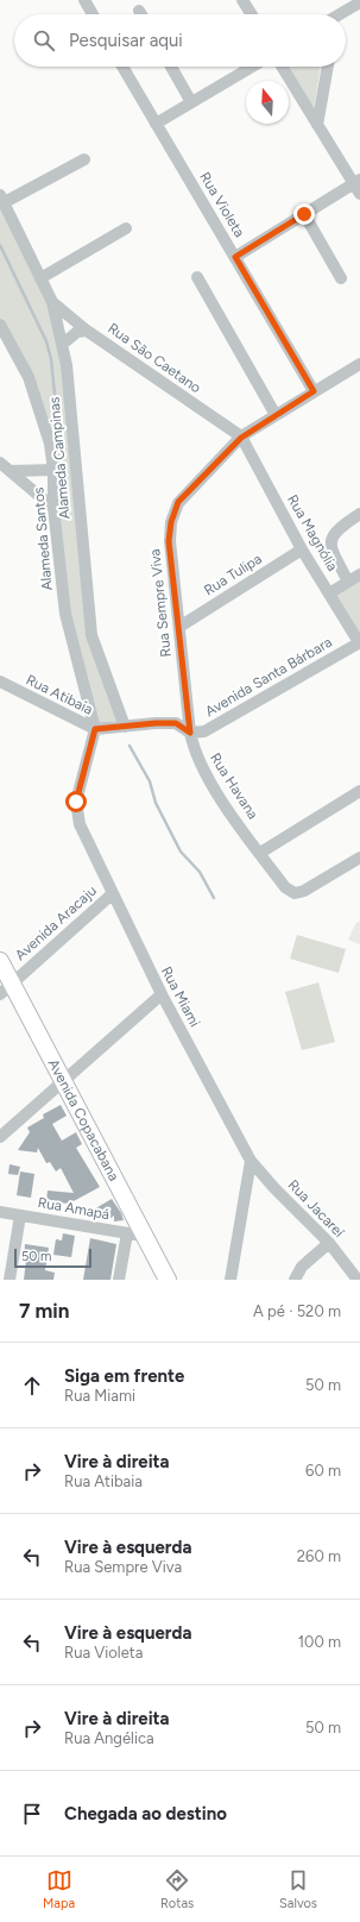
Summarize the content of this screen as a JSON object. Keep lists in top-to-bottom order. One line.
{"streets":{"street":["Rua Violeta","Rua São Caetano","Alameda Campinas","Rua Magnólia","Alameda Santos","Rua Tulipa","Rua Sempre Viva","Avenida Santa Bárbara","Rua Atibaia","Rua Havana","Avenida Aracaju","Rua Miami","Avenida Copacabana","Rua Amapá","Rua Jacareí"]},"crossings":[["Rua Violeta","Rua Sempre Viva"],["Rua São Caetano","Alameda Campinas"],["Rua São Caetano","Rua Magnólia"],["Rua São Caetano","Rua Sempre Viva"],["Alameda Campinas","Rua Atibaia"],["Rua Magnólia","Rua Tulipa"],["Rua Magnólia","Rua Sempre Viva"],["Rua Magnólia","Avenida Santa Bárbara"],["Alameda Santos","Rua Atibaia"],["Alameda Santos","Rua Miami"],["Rua Tulipa","Rua Sempre Viva"],["Rua Sempre Viva","Avenida Santa Bárbara"],["Rua Sempre Viva","Rua Atibaia"],["Rua Sempre Viva","Rua Havana"],["Avenida Santa Bárbara","Rua Atibaia"],["Avenida Santa Bárbara","Rua Havana"],["Rua Atibaia","Rua Havana"],["Rua Atibaia","Rua Miami"],["Avenida Aracaju","Rua Miami"],["Avenida Aracaju","Avenida Copacabana"],["Rua Miami","Rua Jacareí"],["Avenida Copacabana","Rua Amapá"]],"scale_bar":"50 m","north":"top","page":{"search":"Pesquisar aqui","scale":"50 m","heading":["7 min","A pé · 520 m"],"list":[["Siga em frente","Rua Miami","50 m"],["Vire à direita","Rua Atibaia","60 m"],["Vire à esquerda","Rua Sempre Viva","260 m"],["Vire à esquerda","Rua Violeta","100 m"],["Vire à direita","Rua Angélica","50 m"],"Chegada ao destino"],"nav":["Mapa","Rotas","Salvos"]}}
